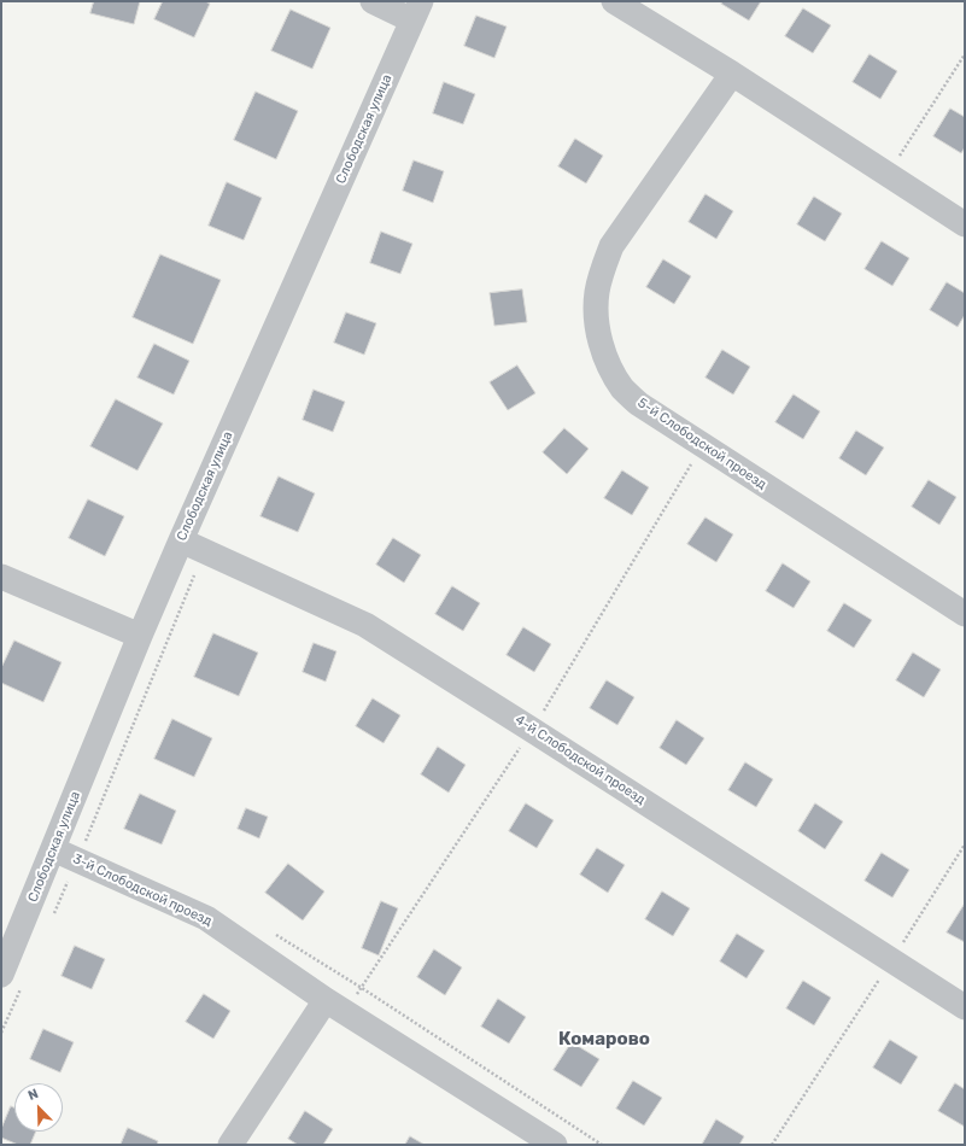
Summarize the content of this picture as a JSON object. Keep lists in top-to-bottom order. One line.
{"streets":{"street":["Слободская улица","5-й Слободской проезд","4-й Слободской проезд","3-й Слободской проезд"]},"crossings":[["Слободская улица","4-й Слободской проезд"],["Слободская улица","3-й Слободской проезд"]],"districts":["Комарово"],"north":"top left"}
